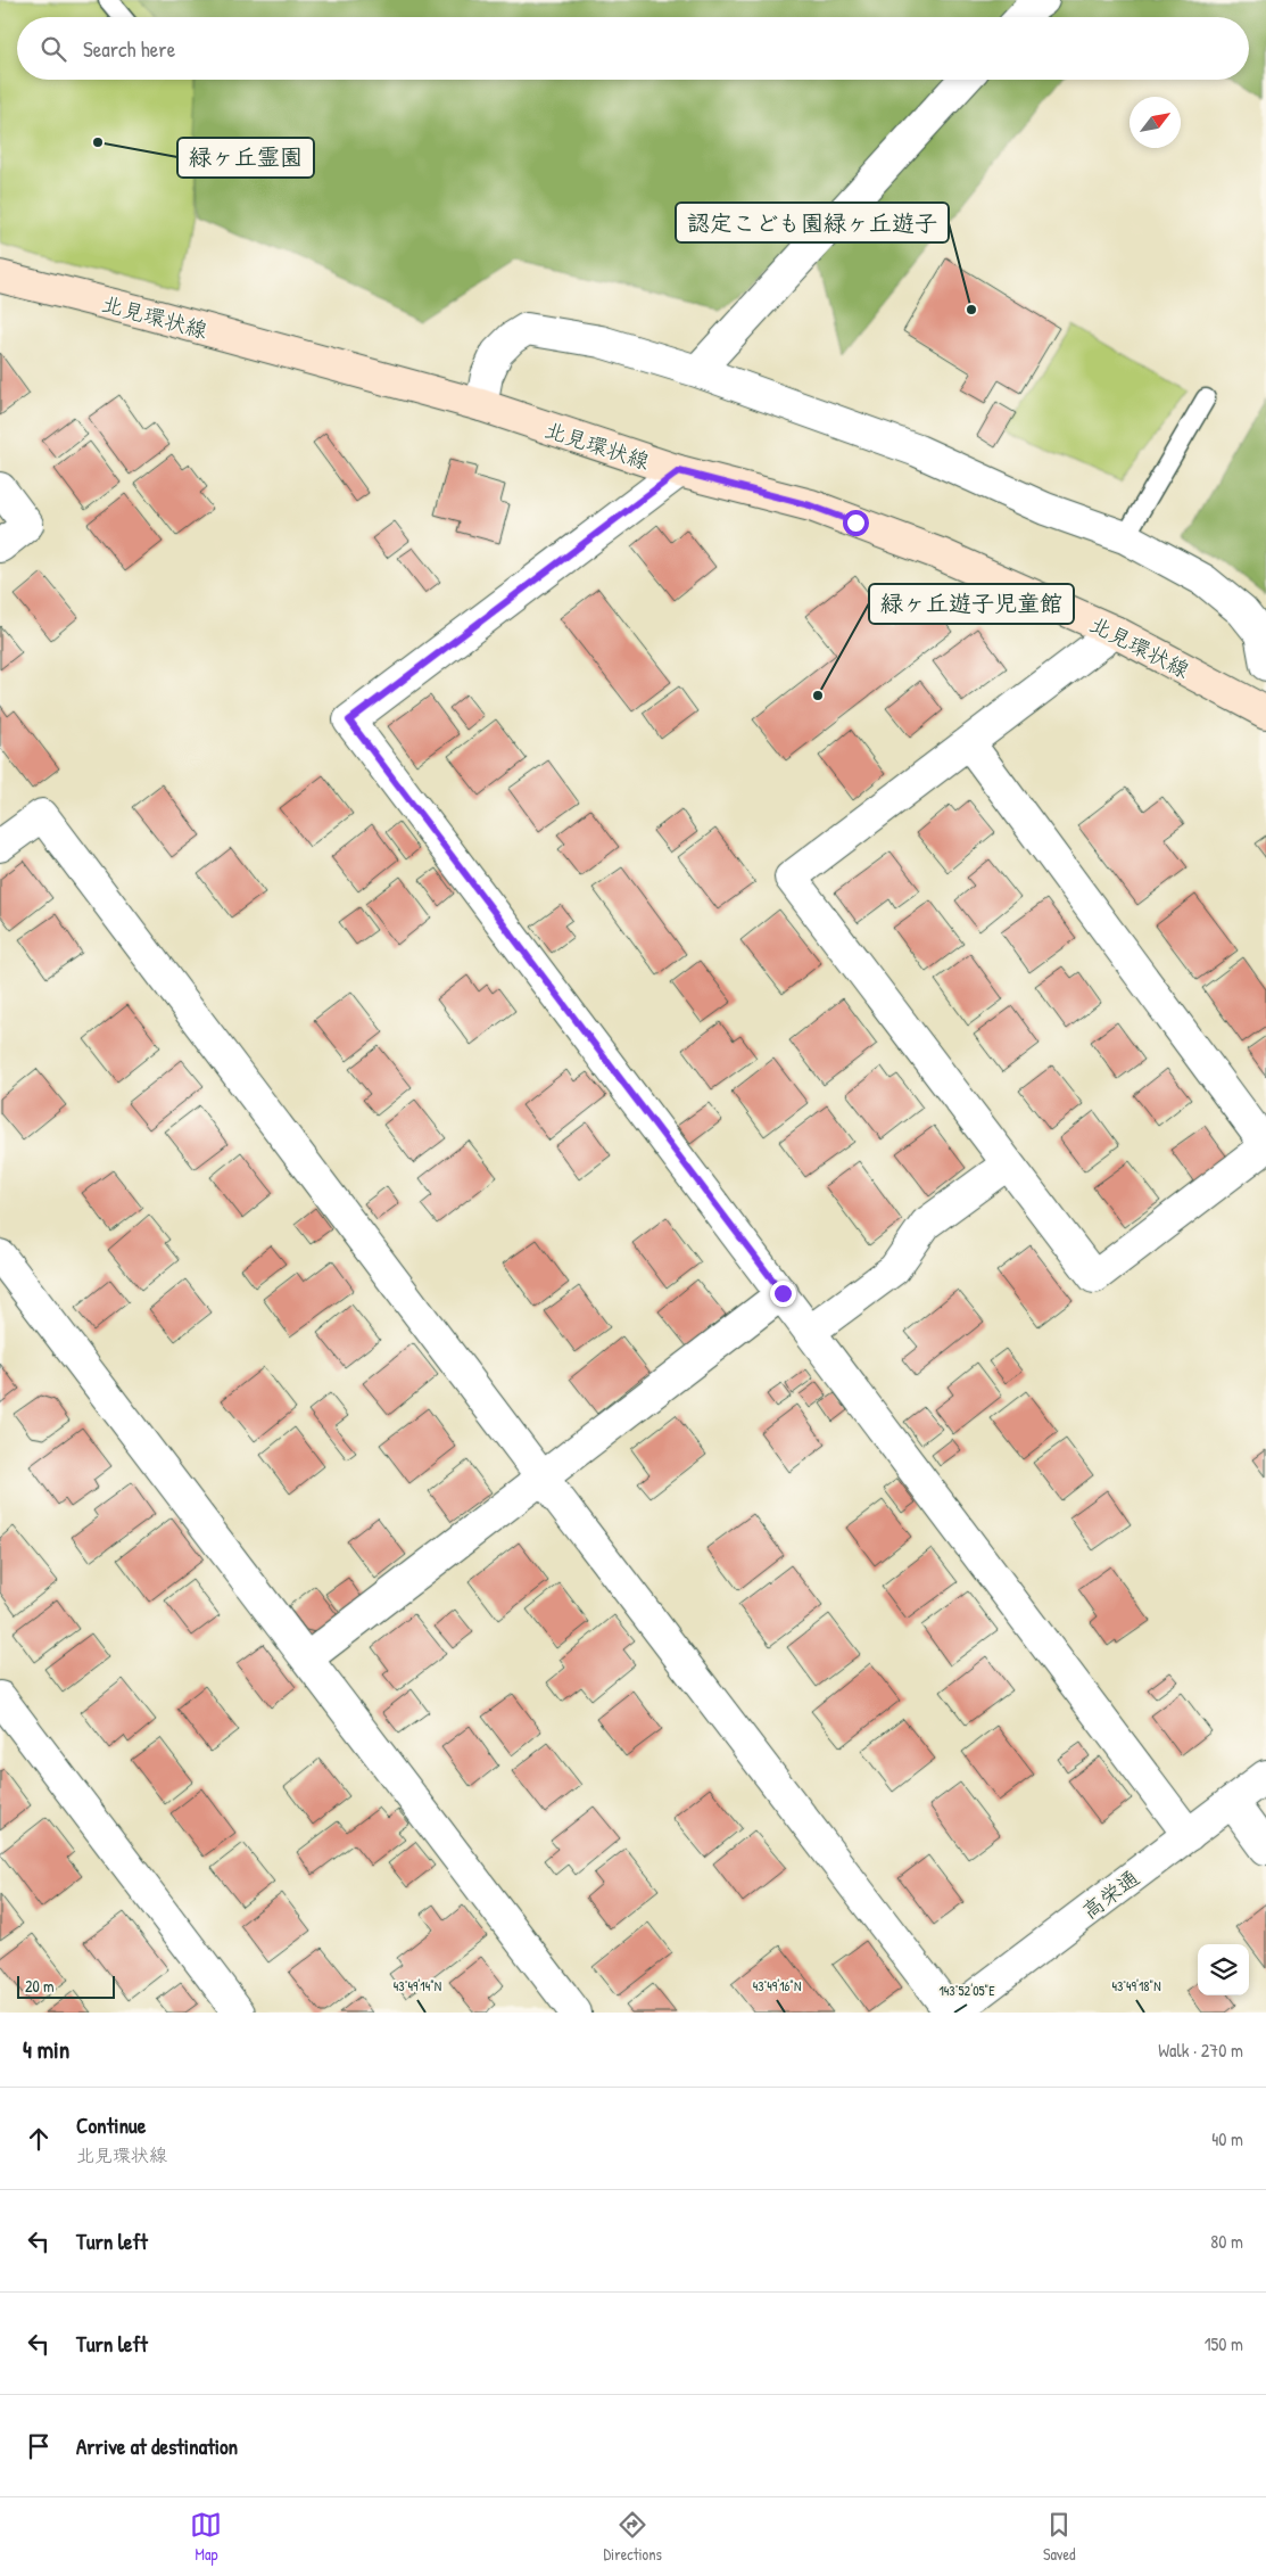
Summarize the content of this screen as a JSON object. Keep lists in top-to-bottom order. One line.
{"streets":{"main road":["北見環状線"],"street":["高栄通"]},"places":["緑ヶ丘霊園","認定こども園緑ヶ丘遊子","緑ヶ丘遊子児童館"],"scale_bar":"20 m","north":"top right","page":{"search":"Search here","scale":"20 m","heading":["4 min","Walk · 270 m"],"list":[["Continue","北見環状線","40 m"],["Turn left","80 m"],["Turn left","150 m"],"Arrive at destination"],"nav":["Map","Directions","Saved"]},"coordinates":["43°49'14\"N","43°49'16\"N","43°49'18\"N","143°52'05\"E"]}
